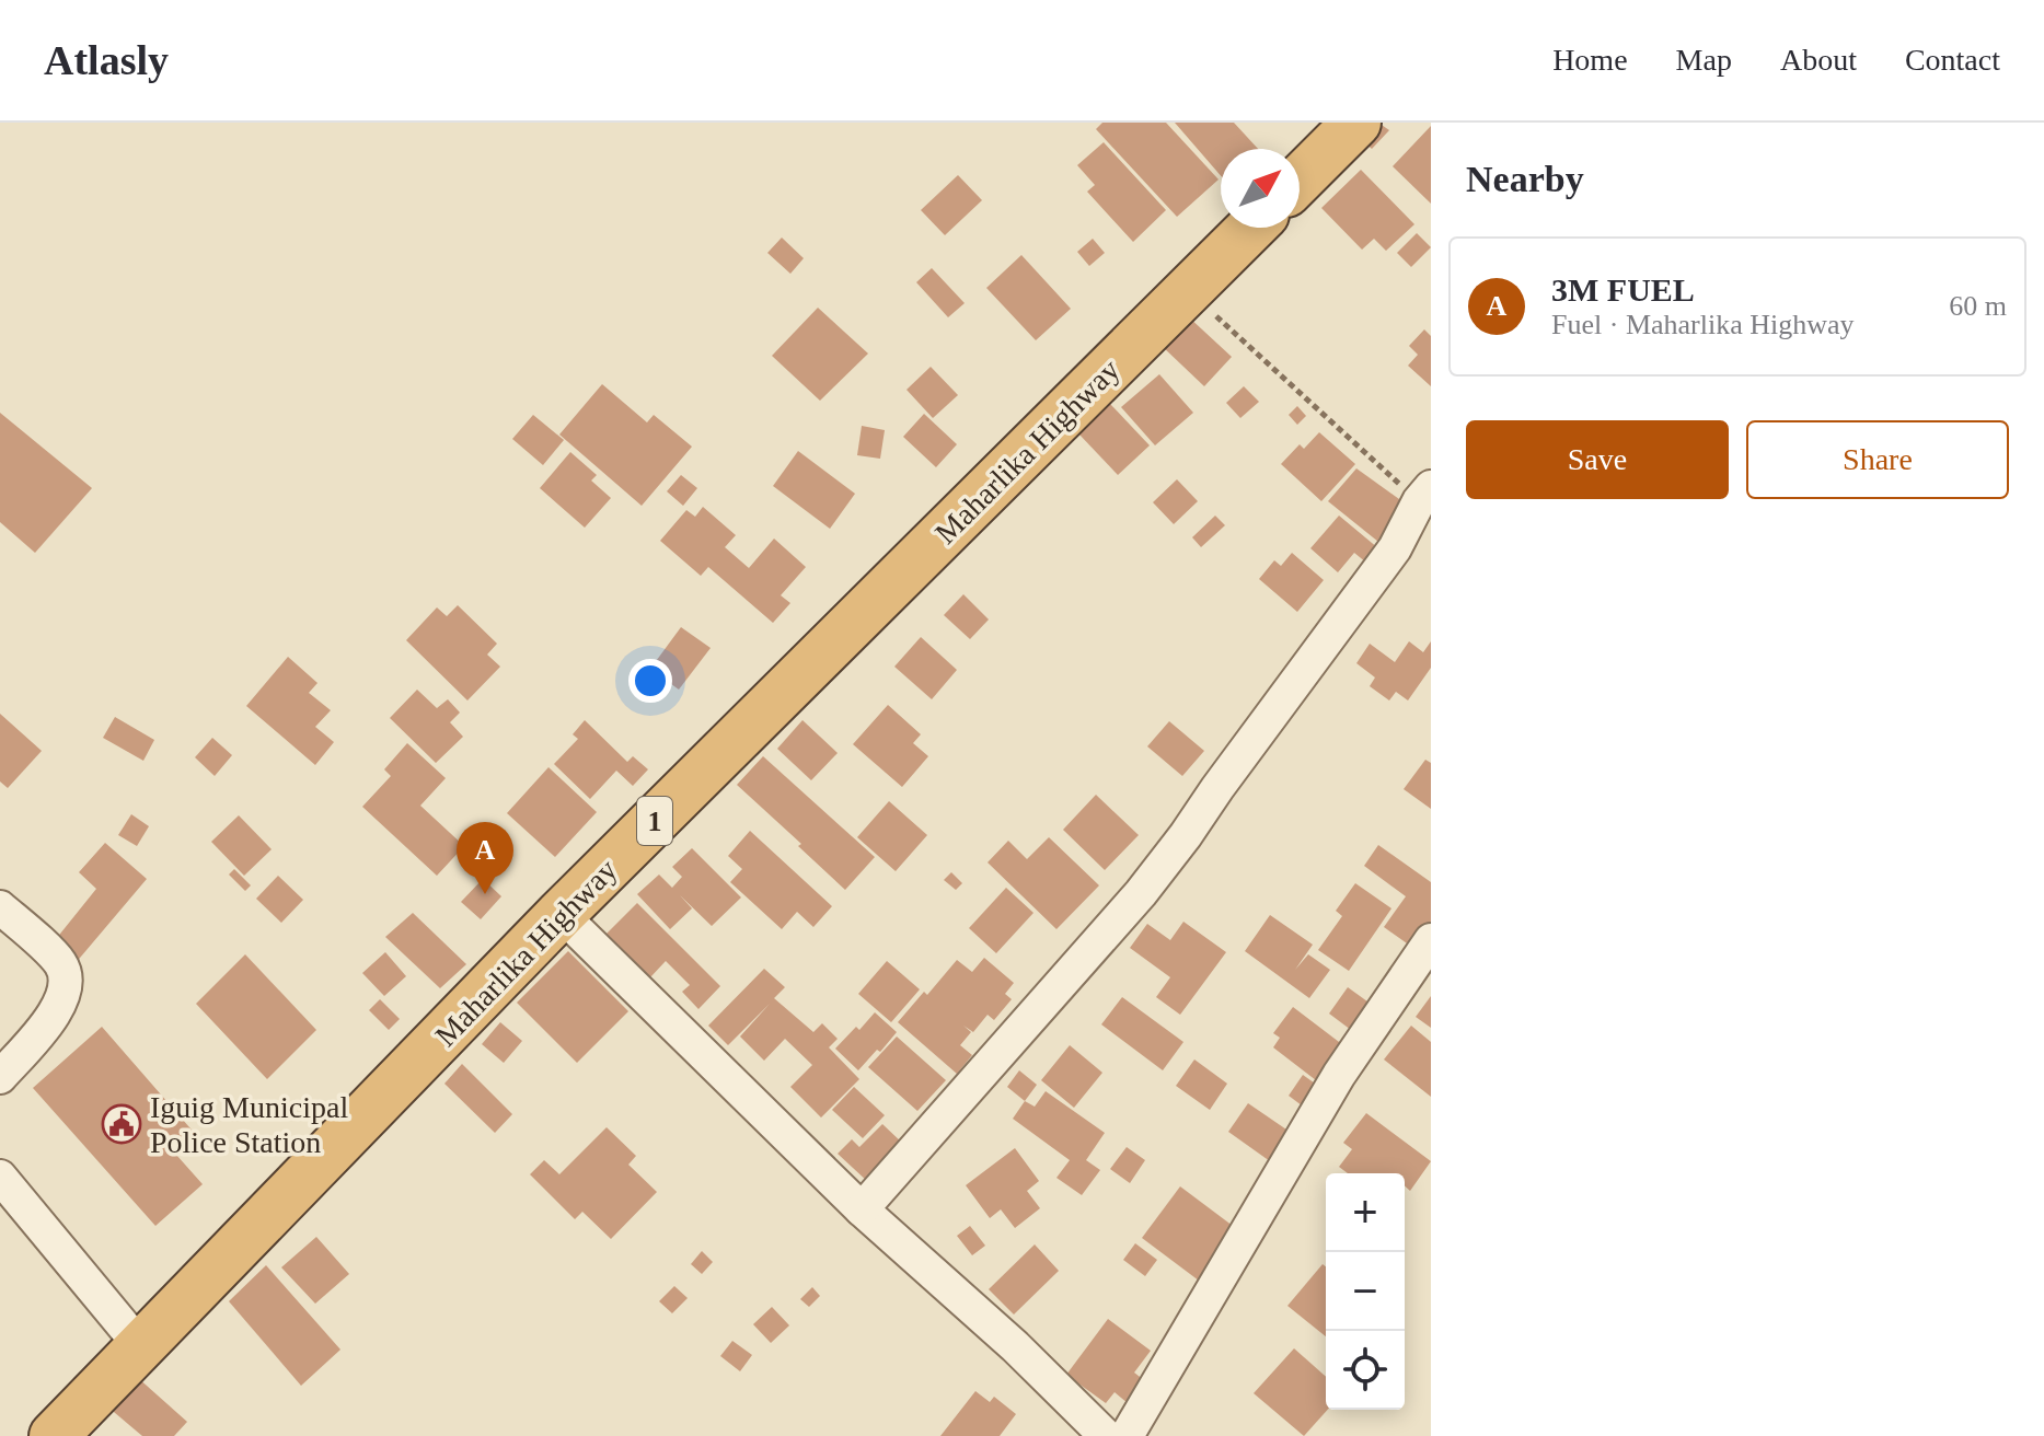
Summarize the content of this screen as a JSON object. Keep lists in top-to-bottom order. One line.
{"streets":{"highway":["Maharlika Highway","1"]},"places":{"public building":["Iguig Municipal Police Station"]},"north":"top right","page":{"header":"Atlasly","nav":["Home","Map","About","Contact"],"heading":"Nearby","list":[{"mark":"A","name":"3M FUEL","note":"Fuel · Maharlika Highway","value":"60 m"}],"buttons":["Save","Share"],"pins":"A","map_buttons":["+","−"]}}
